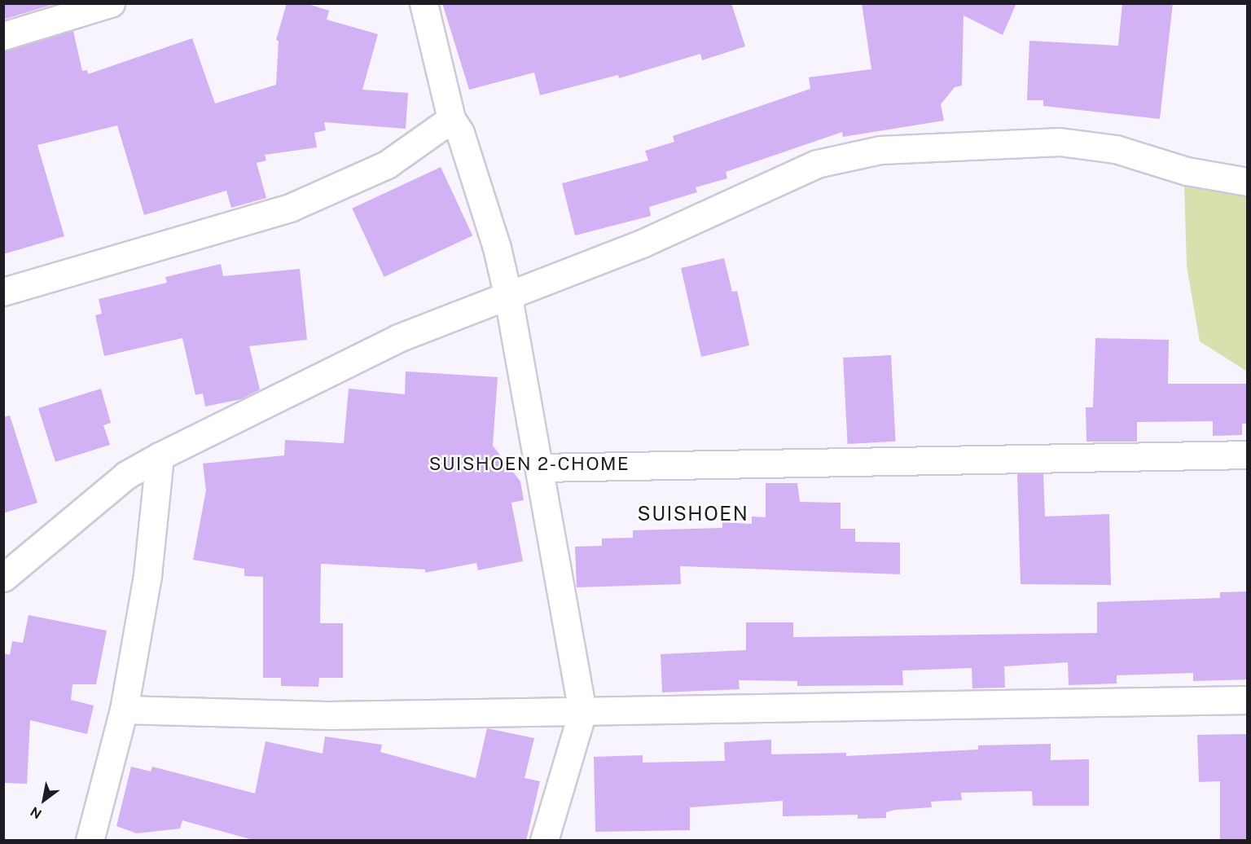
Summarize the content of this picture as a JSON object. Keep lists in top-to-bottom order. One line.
{"districts":["SUISHOEN 2-CHOME","SUISHOEN"],"north":"bottom left"}
